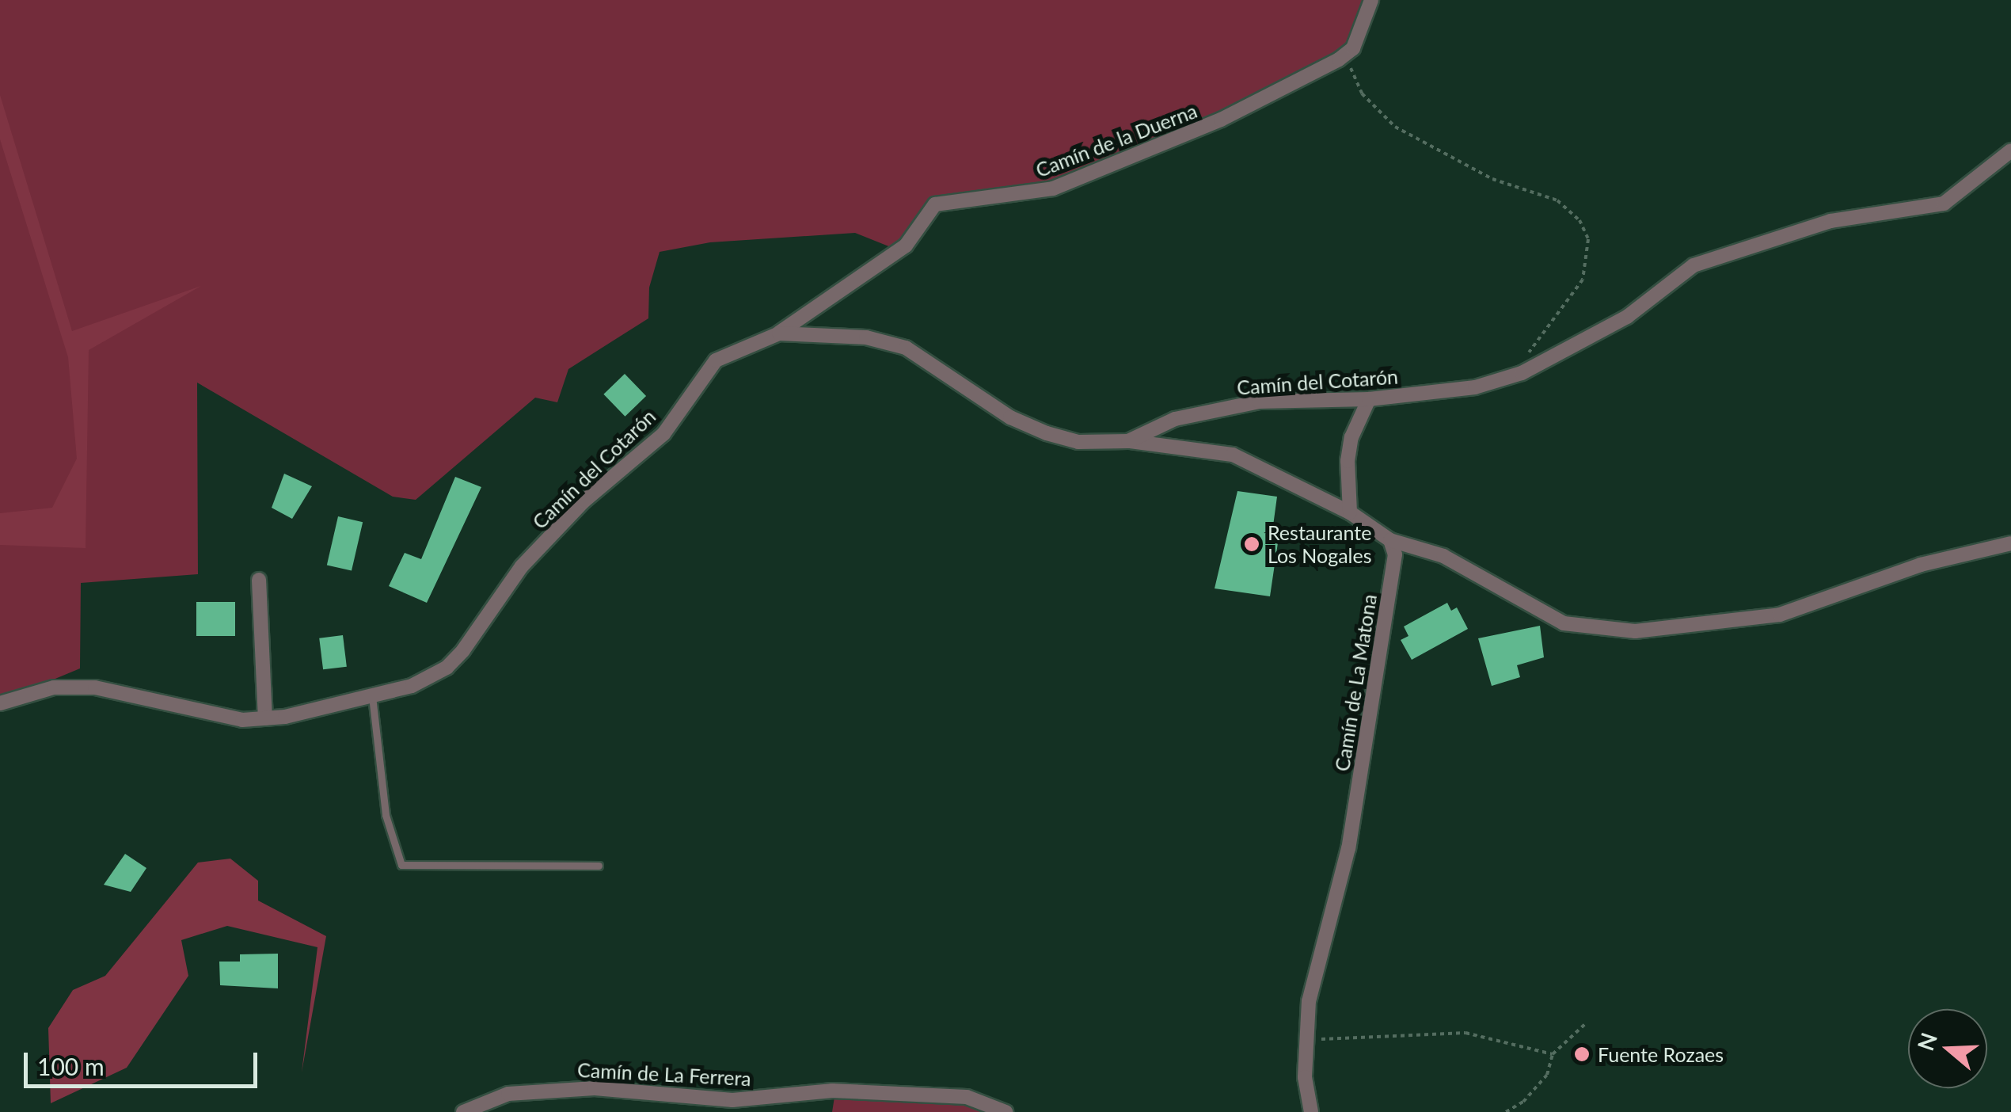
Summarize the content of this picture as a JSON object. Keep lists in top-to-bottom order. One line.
{"streets":{"street":["Camín de la Duerna","Camín del Cotarón","Camín de La Matona","Camín de La Ferrera"]},"crossings":[["Camín de la Duerna","Camín del Cotarón"]],"places":["Restaurante Los Nogales","Fuente Rozaes"],"scale_bar":"100 m","north":"left"}
